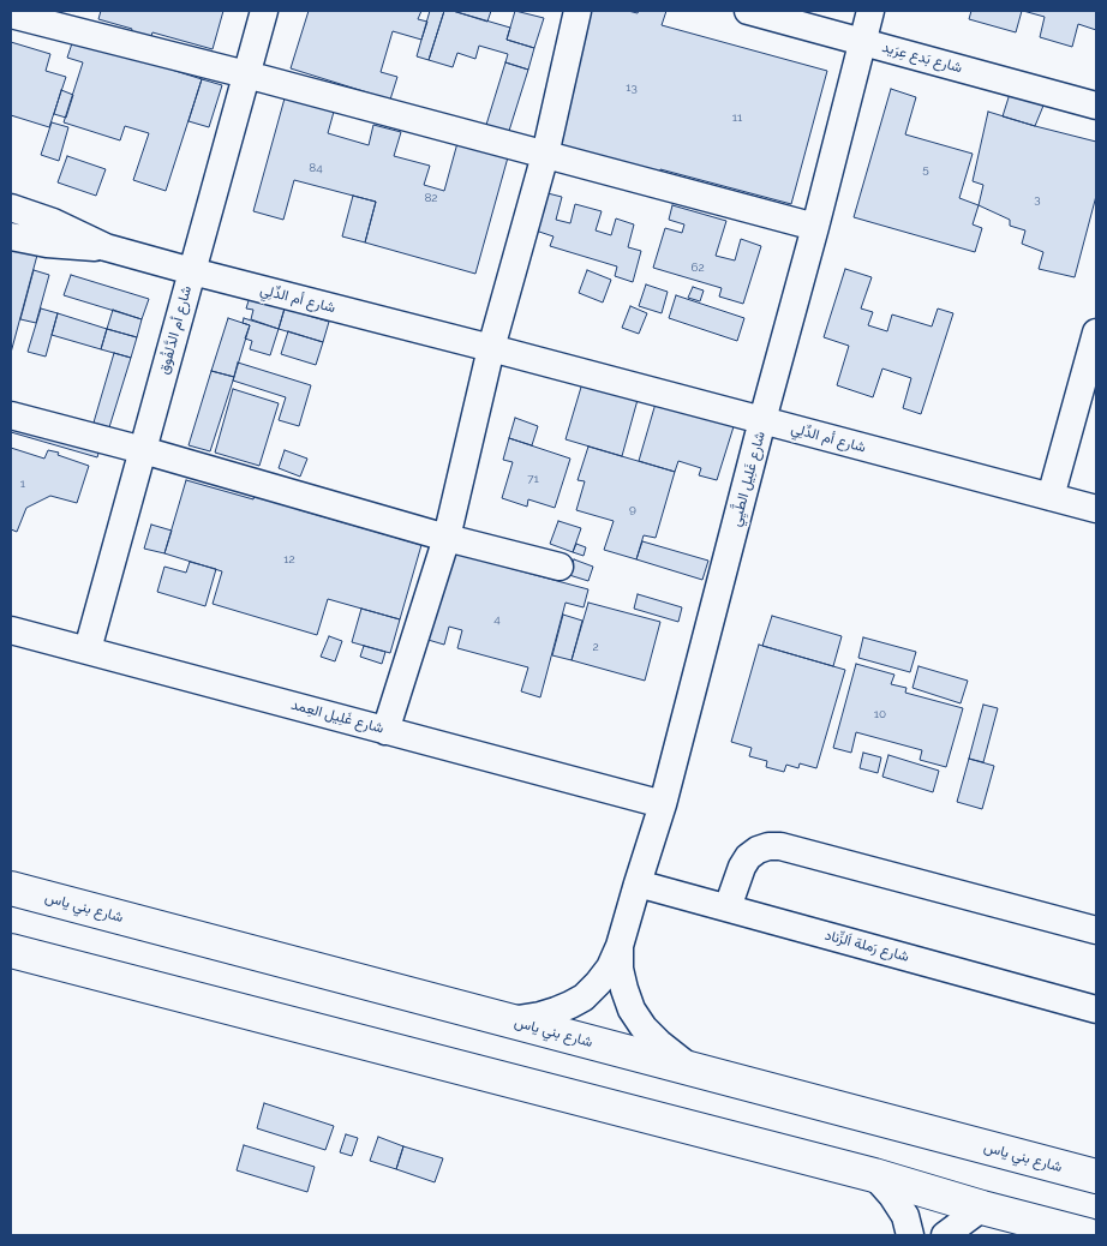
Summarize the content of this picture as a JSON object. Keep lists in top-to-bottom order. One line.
{"streets":{"main road":["شارع بني ياس"],"street":["شارع بَدع عِرَيد","شارع أم الدِّلِي","شارع أم الدَّلفُوق","شارع غَلِيل الطَّيِي","شارع غَلِيل العِمد","شارع رَملة اَلزِّناد"]},"crossings":[["شارع بَدع عِرَيد","شارع غَلِيل الطَّيِي"],["شارع أم الدِّلِي","شارع أم الدَّلفُوق"],["شارع أم الدِّلِي","شارع غَلِيل الطَّيِي"],["شارع أم الدَّلفُوق","شارع غَلِيل العِمد"],["شارع غَلِيل الطَّيِي","شارع غَلِيل العِمد"],["شارع غَلِيل الطَّيِي","شارع بني ياس"],["شارع غَلِيل الطَّيِي","شارع رَملة اَلزِّناد"]],"house_numbers":["13","11","84","5","82","3","62","71","1","9","12","4","2","10"]}
